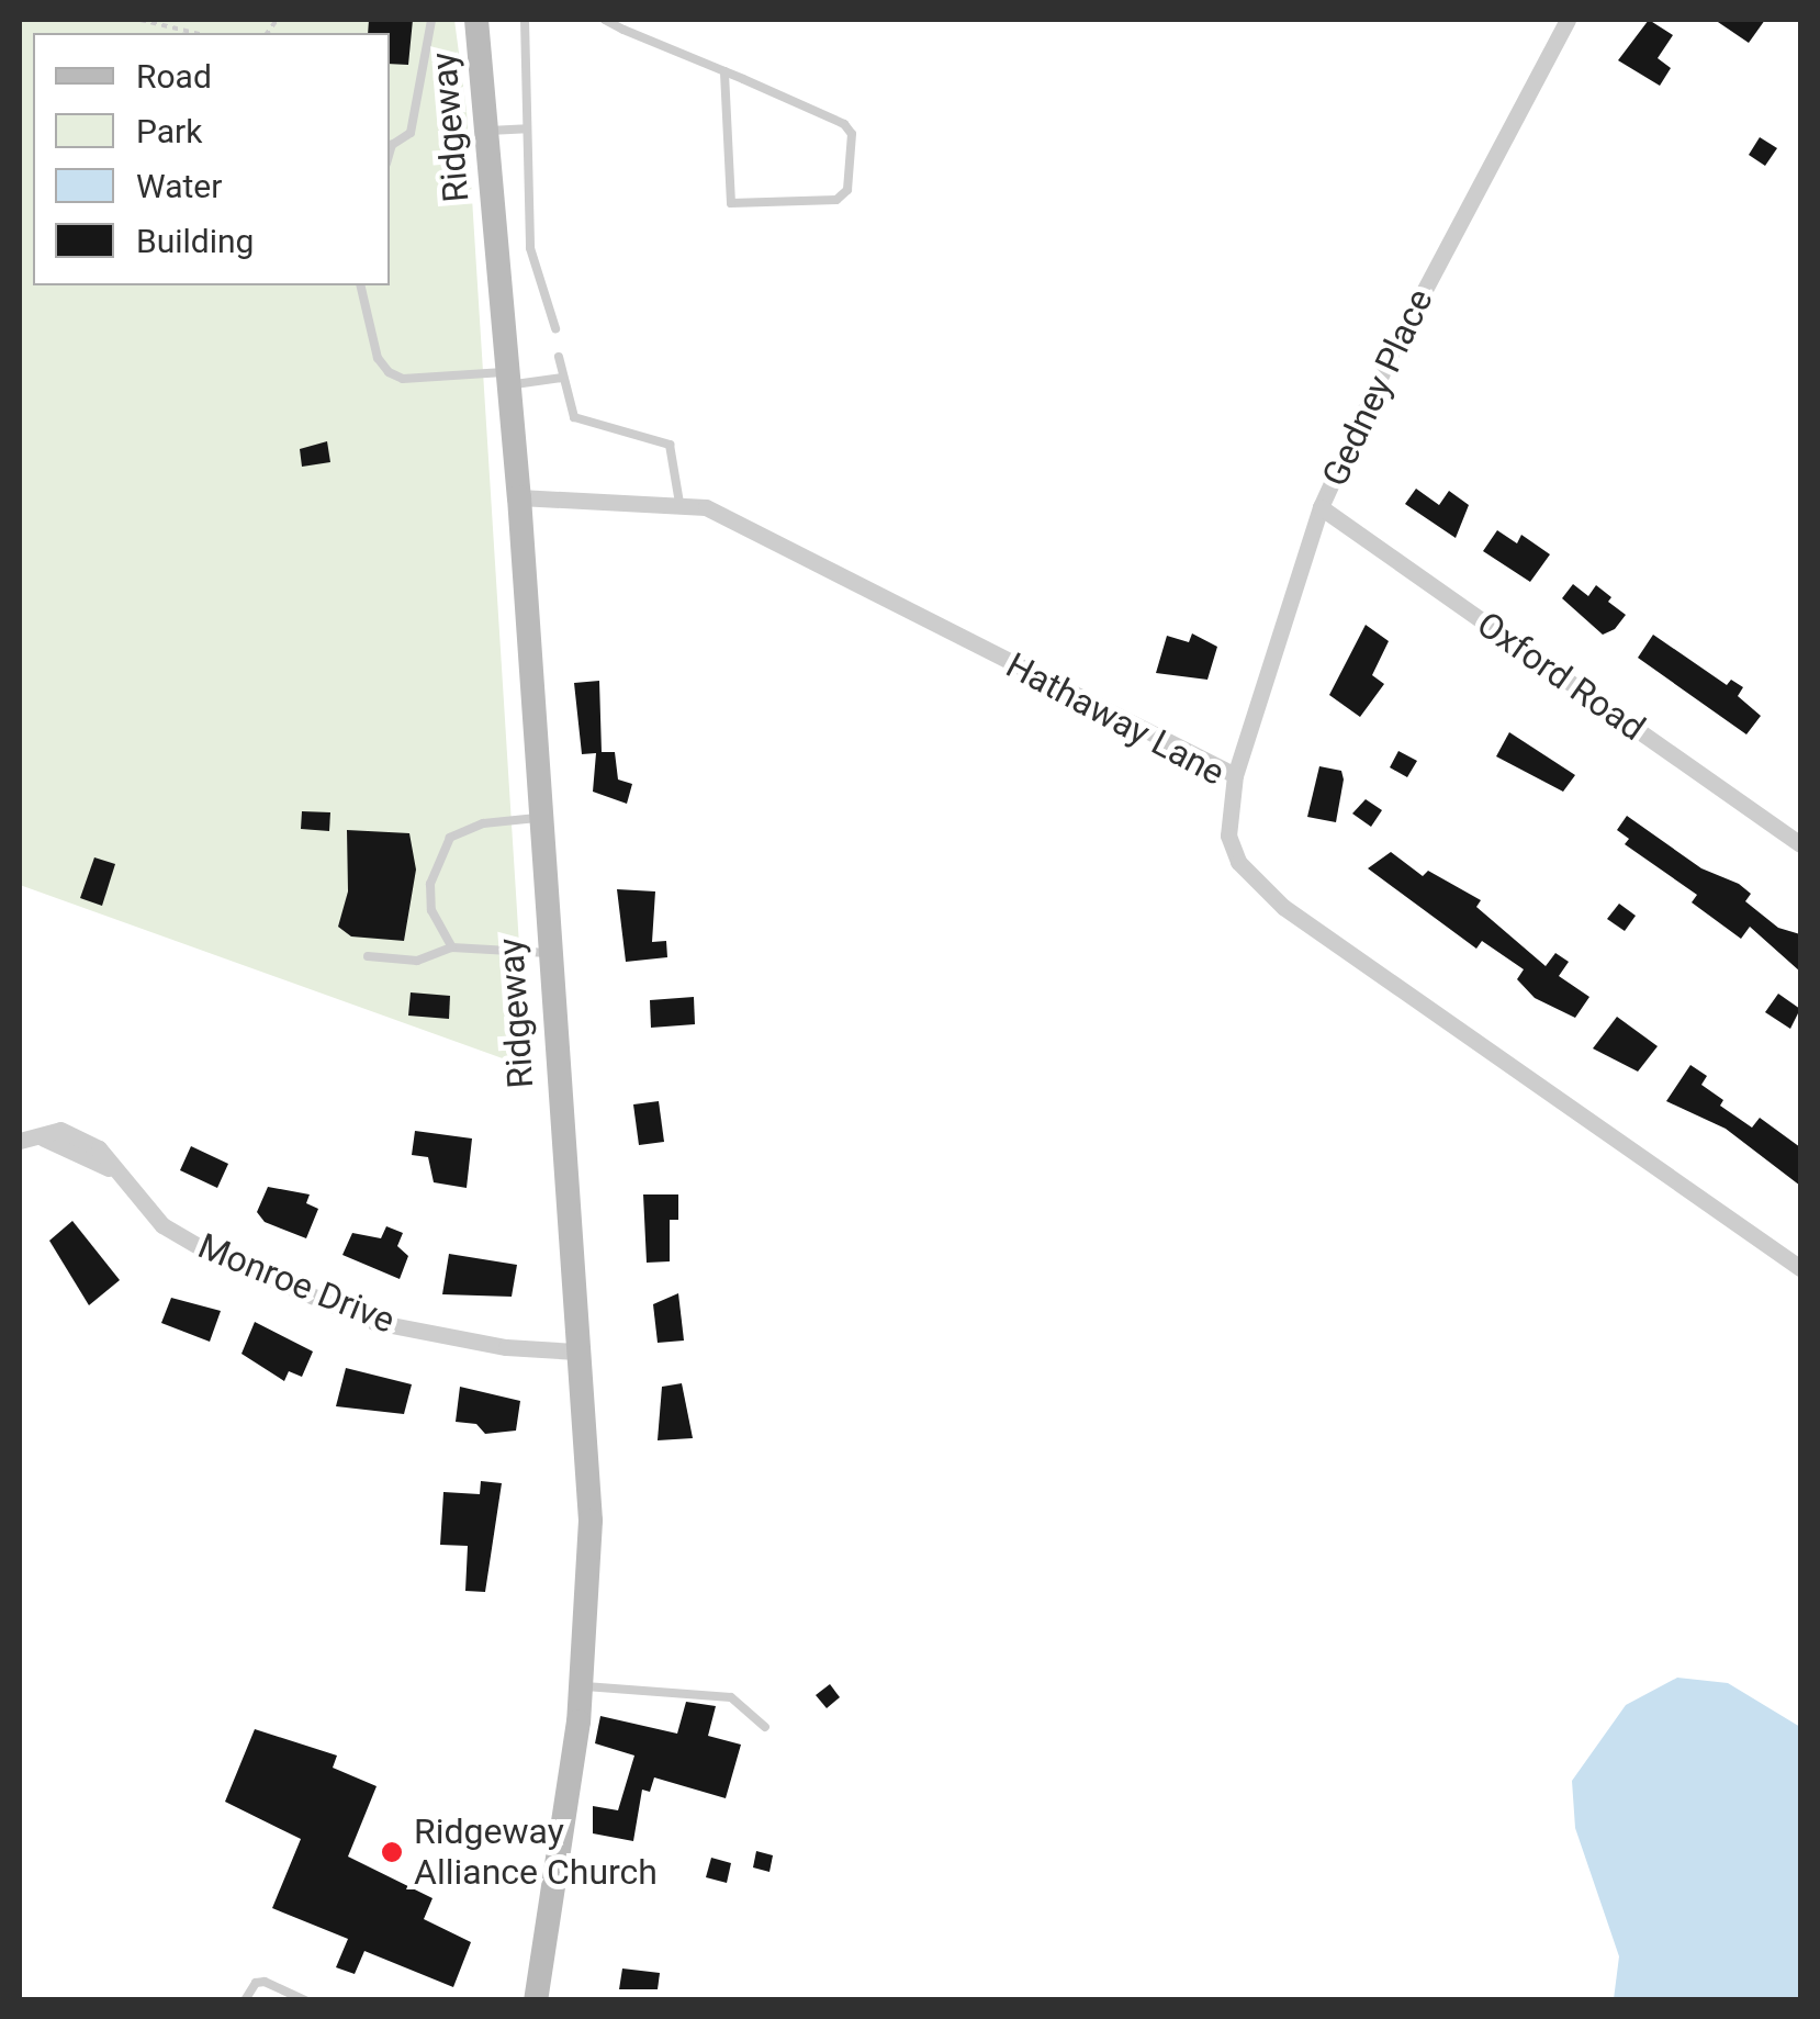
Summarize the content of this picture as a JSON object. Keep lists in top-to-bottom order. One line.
{"streets":{"street":["Ridgeway","Gedney Place","Oxford Road","Hathaway Lane","Monroe Drive"]},"crossings":[["Ridgeway","Hathaway Lane"],["Ridgeway","Monroe Drive"],["Gedney Place","Oxford Road"],["Gedney Place","Hathaway Lane"]],"places":["Ridgeway Alliance Church"],"legend":["Road","Park","Water","Building"]}
